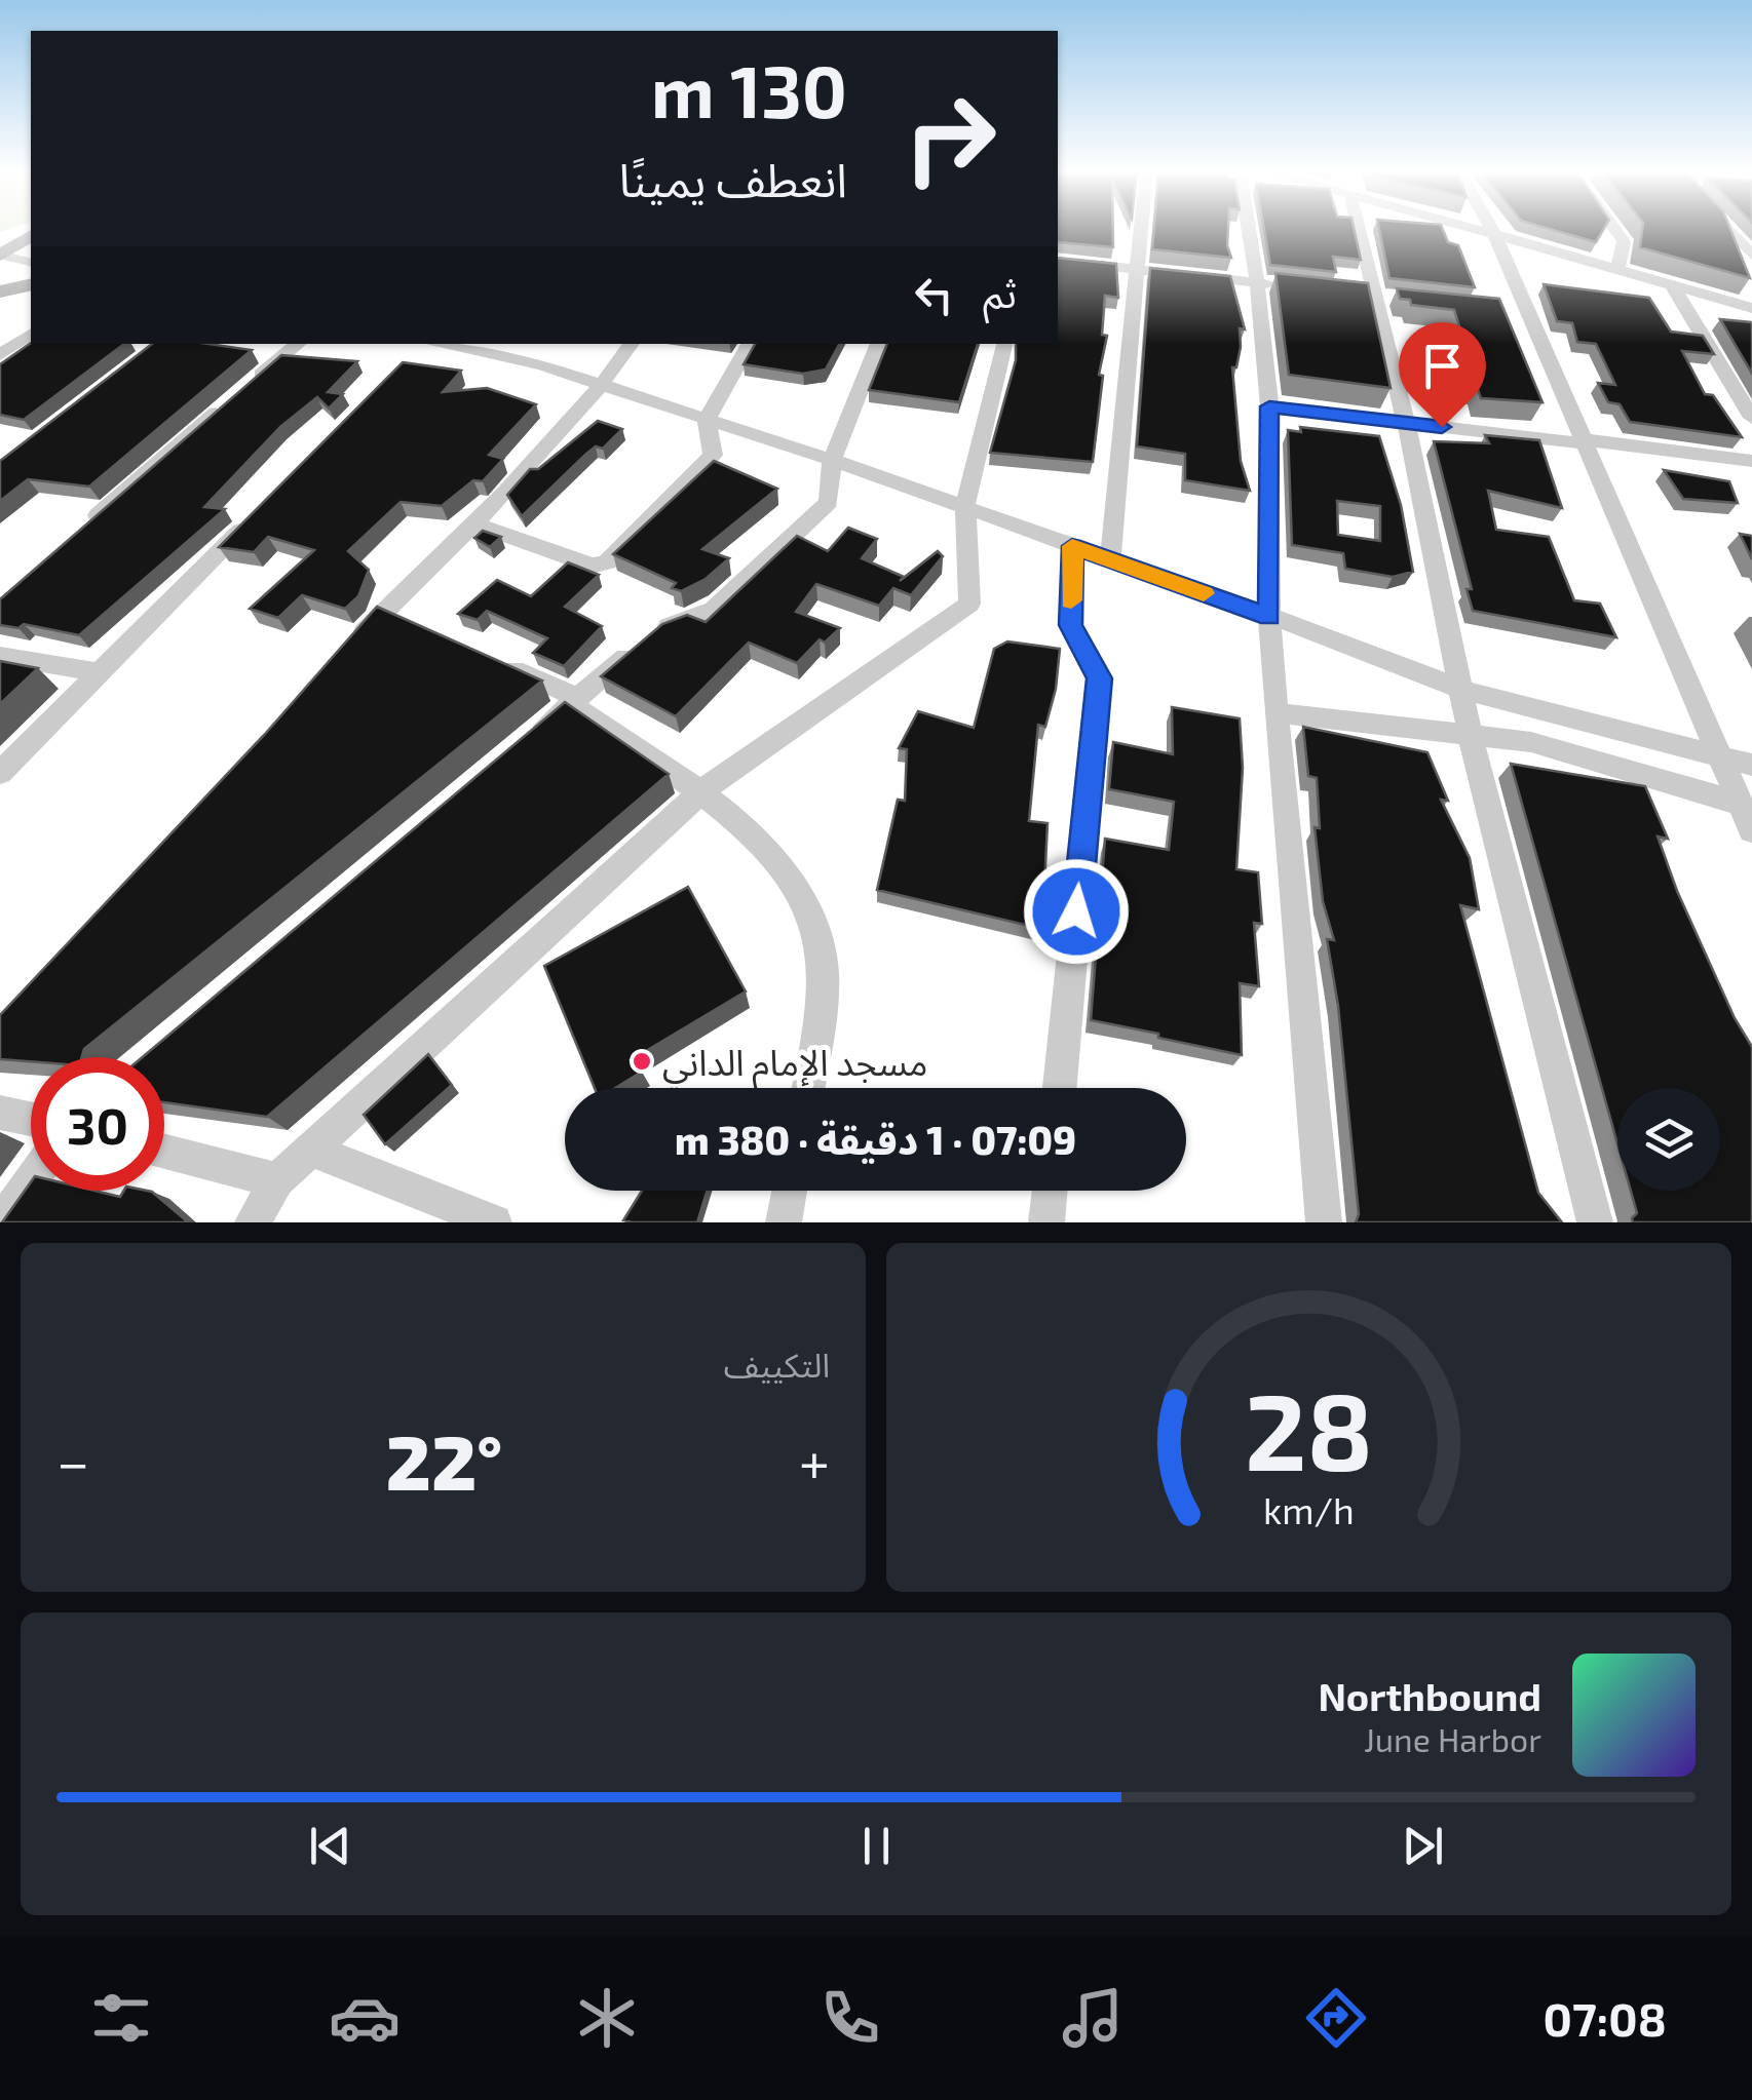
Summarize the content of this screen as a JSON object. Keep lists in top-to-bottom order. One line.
{"places":["مسجد الإمام الداني"],"page":{"turn":["130 m","انعطف يمينًا"],"then":"ثم","limit":"30","trip":"07:09 · 1 دقيقة · 380 m","tile":"التكييف","heat":["−","22°","+"],"song":["Northbound","June Harbor"],"tabs":"07:08","gauge":["28","km/h"]}}
